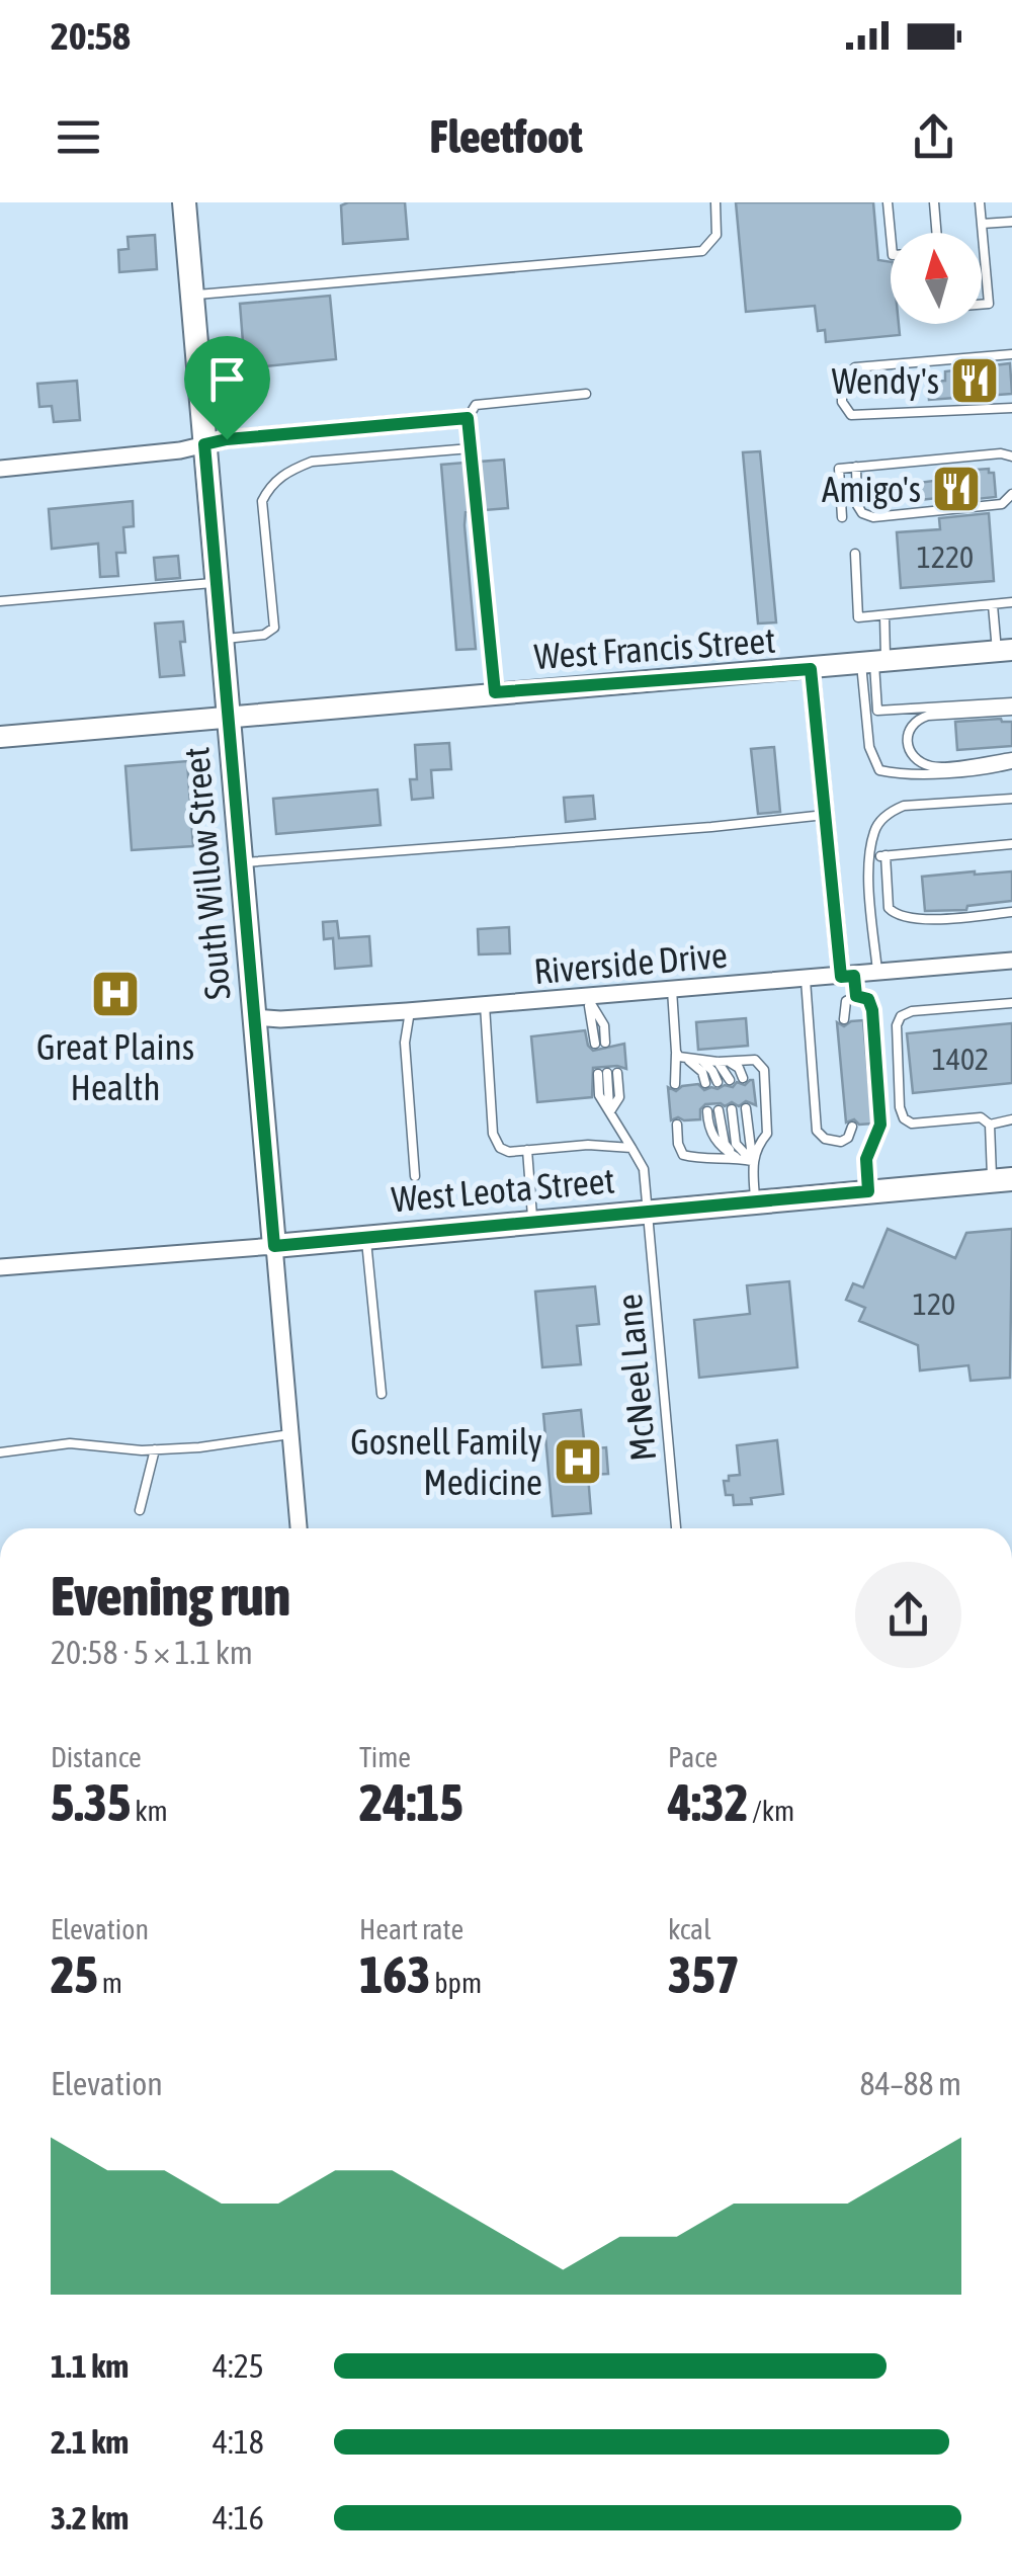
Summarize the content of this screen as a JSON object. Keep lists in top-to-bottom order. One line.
{"streets":{"main road":["South Willow Street","West Leota Street"],"street":["West Francis Street","Riverside Drive"],"lane":["McNeel Lane"]},"crossings":[["West Francis Street","South Willow Street"],["South Willow Street","Riverside Drive"],["South Willow Street","West Leota Street"],["West Leota Street","McNeel Lane"]],"places":{"restaurant":["Wendy's","Amigo's"],"hospital":["Great Plains Health","Gosnell Family Medicine"]},"house_numbers":["1220","1402","120"],"north":"top","page":{"status":"20:58","header":"Fleetfoot","heading":["Evening run","20:58 · 5 × 1.1 km"],"stats":[["Distance","5.35 km"],["Time","24:15"],["Pace","4:32 /km"],["Elevation","25 m"],["Heart rate","163 bpm"],["kcal","357"]],"chart":["Elevation","84–88 m"],"list":[{"name":"1.1 km","note":"4:25"},{"name":"2.1 km","note":"4:18"},{"name":"3.2 km","note":"4:16"}]}}
